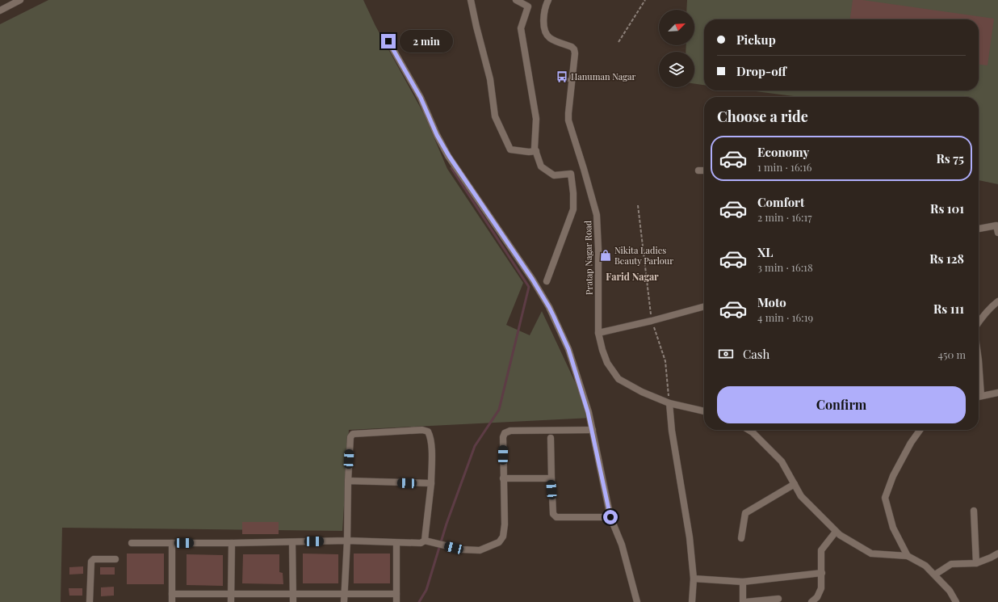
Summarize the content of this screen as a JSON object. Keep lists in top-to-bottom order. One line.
{"streets":{"street":["Pratap Nagar Road"]},"districts":["Farid Nagar"],"places":{"bus stop":["Hanuman Nagar"],"shop":["Nikita Ladies Beauty Parlour"]},"north":"top right","page":{"banner":["Pickup","Drop-off"],"bubble":"2 min","heading":"Choose a ride","list":[{"name":"Economy","note":"1 min · 16:16","value":"Rs 75"},{"name":"Comfort","note":"2 min · 16:17","value":"Rs 101"},{"name":"XL","note":"3 min · 16:18","value":"Rs 128"},{"name":"Moto","note":"4 min · 16:19","value":"Rs 111"}],"pay":["Cash","450 m"],"buttons":"Confirm"}}
